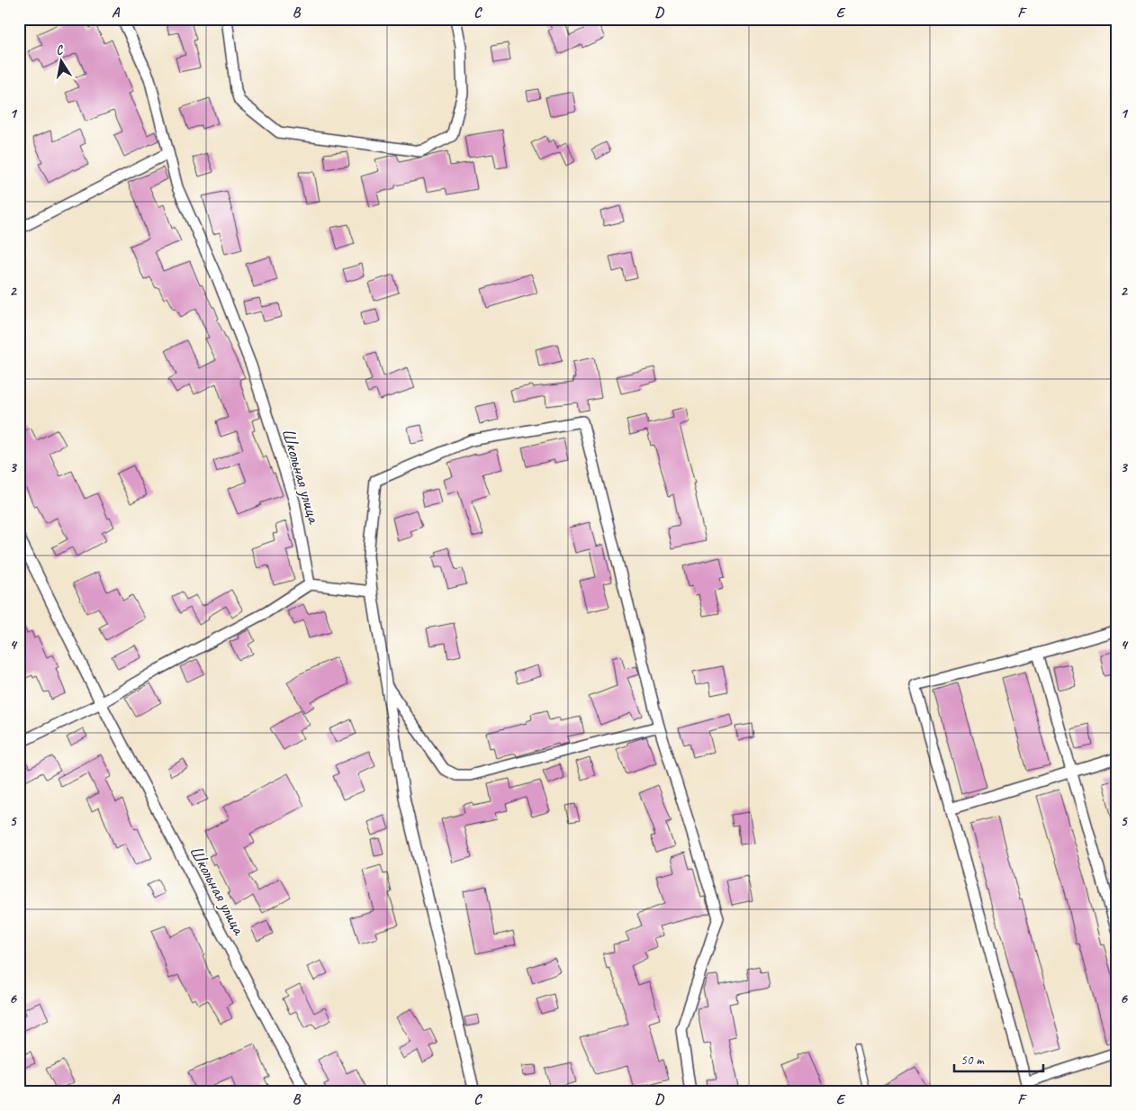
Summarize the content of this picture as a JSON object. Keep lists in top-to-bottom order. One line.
{"streets":{"street":["Школьная улица"]},"scale_bar":"50 m","north":"top","grid":{"columns":["A","B","C","D","E","F"],"rows":["1","2","3","4","5","6"]}}
